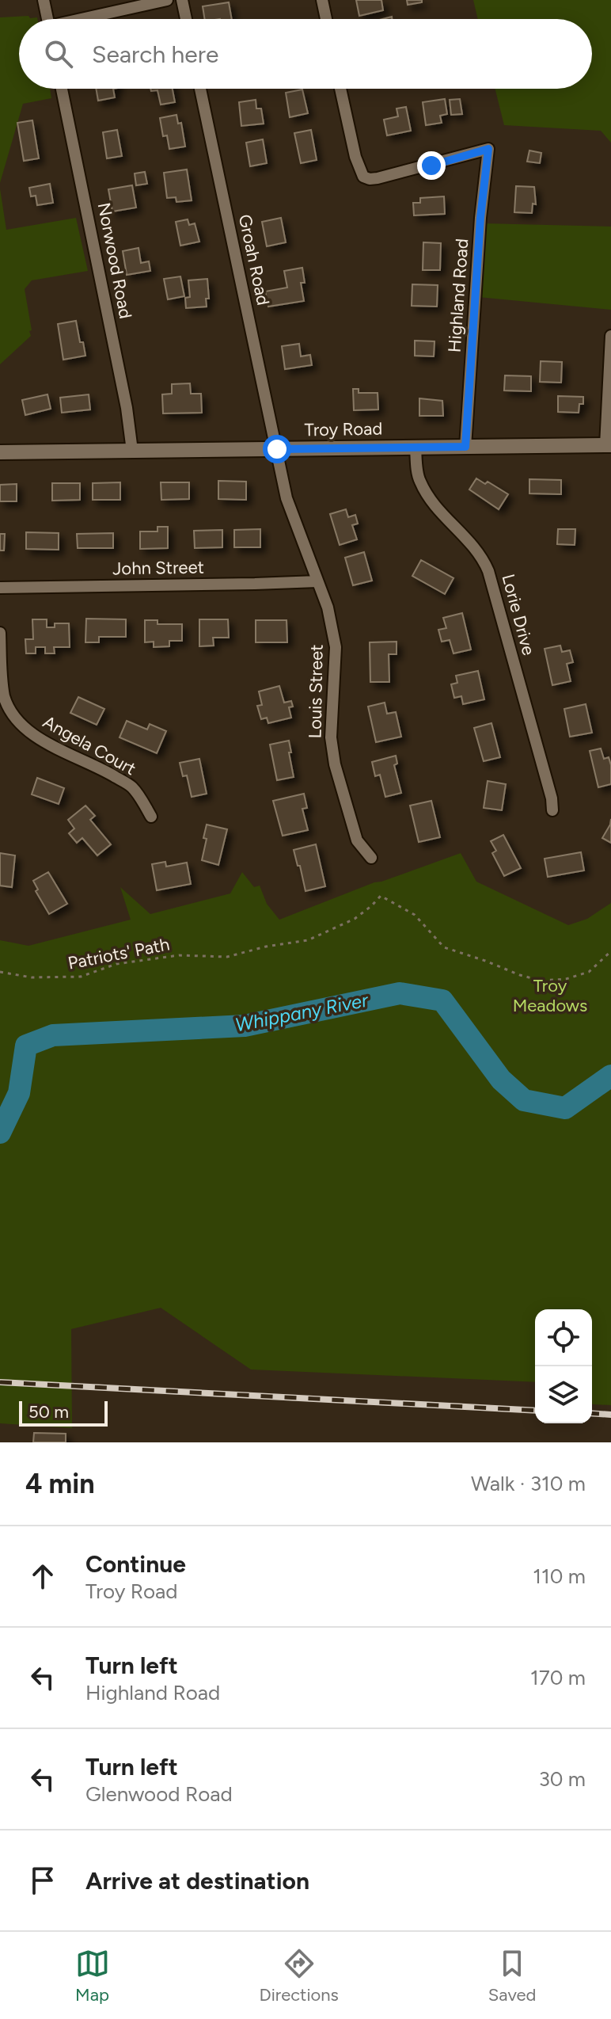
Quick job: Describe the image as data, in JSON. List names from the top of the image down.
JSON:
{
  "streets": {
    "street": [
      "Groah Road",
      "Norwood Road",
      "Highland Road",
      "Troy Road",
      "John Street",
      "Lorie Drive",
      "Louis Street",
      "Angela Court"
    ],
    "path": ["Patriots' Path"]
  },
  "crossings": [
    ["Groah Road", "Troy Road"],
    ["Groah Road", "Louis Street"],
    ["Norwood Road", "Troy Road"],
    ["Highland Road", "Troy Road"],
    ["Troy Road", "Lorie Drive"],
    ["Troy Road", "Louis Street"],
    ["John Street", "Louis Street"]
  ],
  "water": ["Whippany River"],
  "parks": ["Troy Meadows"],
  "scale_bar": "50 m",
  "page": {
    "search": "Search here",
    "scale": "50 m",
    "heading": ["4 min", "Walk · 310 m"],
    "list": [
      ["Continue", "Troy Road", "110 m"],
      ["Turn left", "Highland Road", "170 m"],
      ["Turn left", "Glenwood Road", "30 m"],
      "Arrive at destination"
    ],
    "nav": ["Map", "Directions", "Saved"]
  }
}
